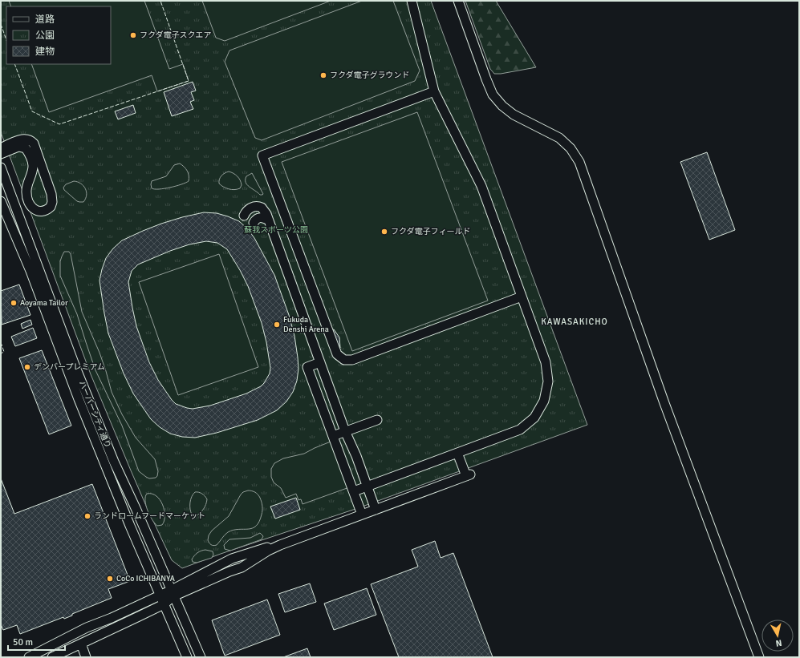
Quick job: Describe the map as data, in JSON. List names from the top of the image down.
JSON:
{
  "streets": {
    "street": ["ハーバーシティ通り"]
  },
  "districts": ["KAWASAKICHO"],
  "parks": ["蘇我スポーツ公園"],
  "places": [
    "フクダ電子スクエア",
    "フクダ電子グラウンド",
    "フクダ電子フィールド",
    "Aoyama Tailor",
    "Fukuda Denshi Arena",
    "デンバープレミアム",
    "ランドロームフードマーケット",
    "CoCo ICHIBANYA"
  ],
  "legend": ["道路", "公園", "建物"],
  "scale_bar": "50 m",
  "north": "bottom"
}
